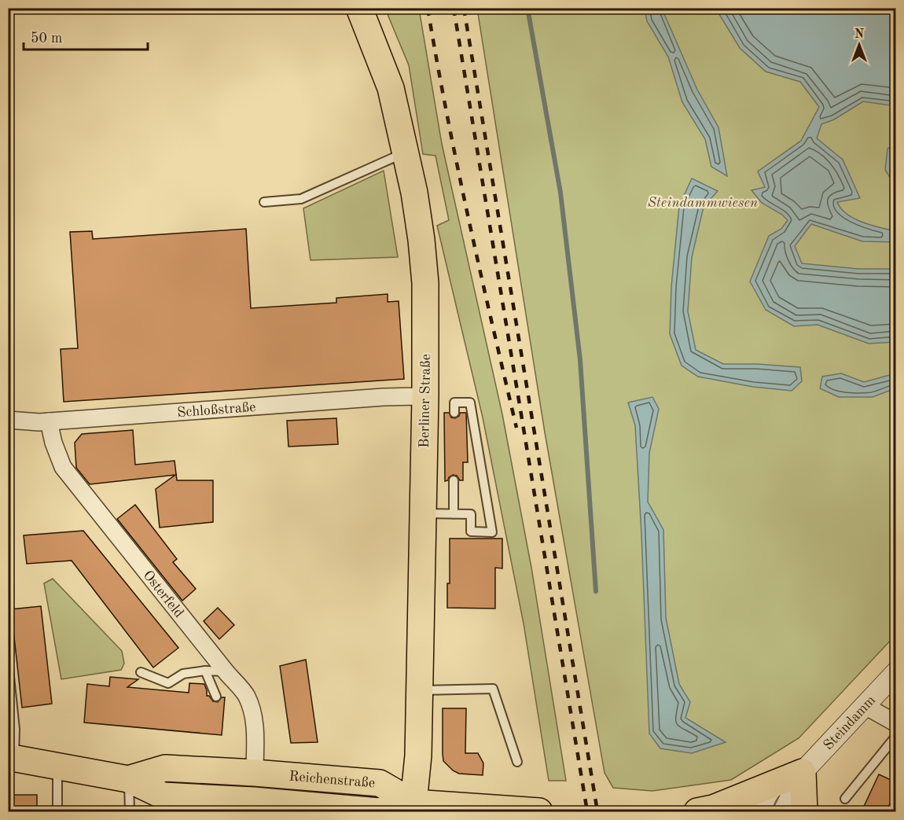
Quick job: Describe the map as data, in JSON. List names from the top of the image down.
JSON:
{
  "streets": {
    "main road": ["Berliner Straße", "Reichenstraße"],
    "street": ["Schloßstraße", "Osterfeld", "Steindamm"]
  },
  "crossings": [
    ["Berliner Straße", "Schloßstraße"],
    ["Berliner Straße", "Reichenstraße"],
    ["Schloßstraße", "Osterfeld"],
    ["Osterfeld", "Reichenstraße"]
  ],
  "parks": ["Steindammwiesen"],
  "scale_bar": "50 m",
  "north": "top"
}
